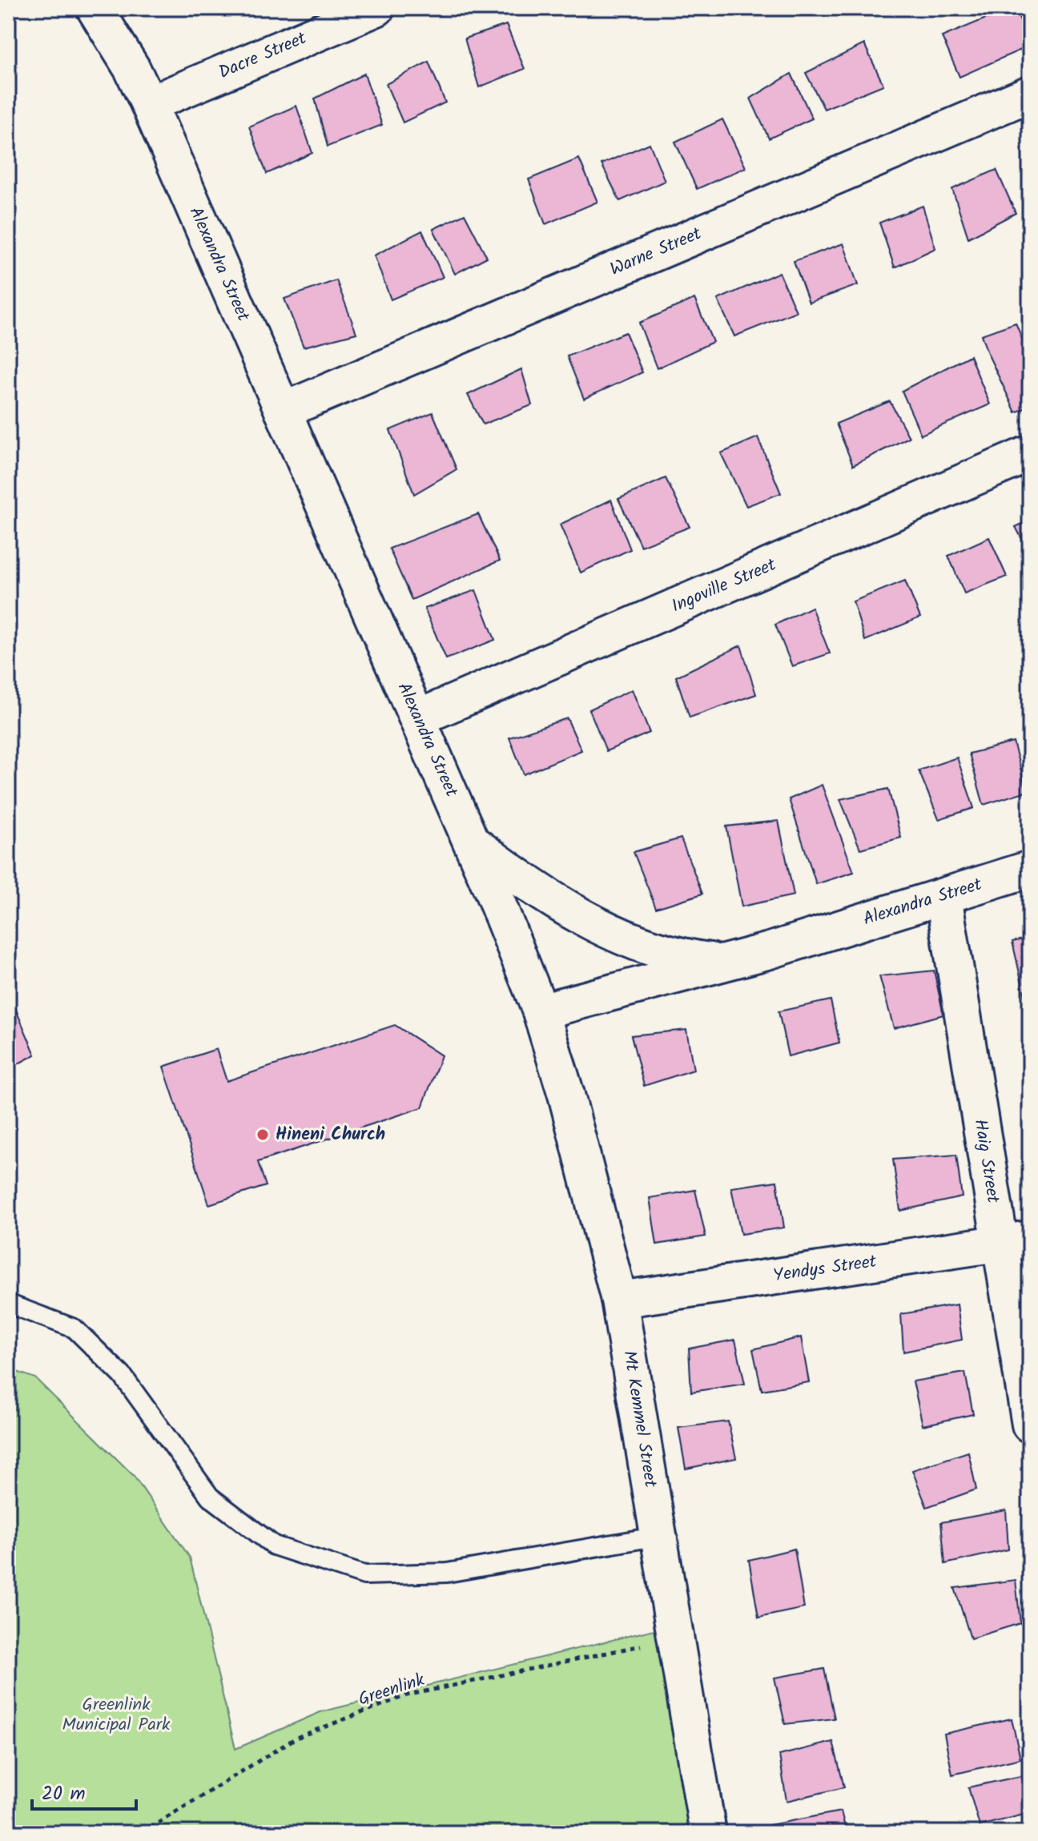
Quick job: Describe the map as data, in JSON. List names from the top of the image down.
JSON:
{
  "streets": {
    "street": [
      "Dacre Street",
      "Warne Street",
      "Alexandra Street",
      "Ingoville Street",
      "Haig Street",
      "Yendys Street",
      "Mt Kemmel Street"
    ],
    "path": ["Greenlink"]
  },
  "crossings": [
    ["Dacre Street", "Alexandra Street"],
    ["Warne Street", "Alexandra Street"],
    ["Alexandra Street", "Ingoville Street"],
    ["Alexandra Street", "Haig Street"],
    ["Alexandra Street", "Mt Kemmel Street"],
    ["Haig Street", "Yendys Street"],
    ["Yendys Street", "Mt Kemmel Street"],
    ["Mt Kemmel Street", "Greenlink"]
  ],
  "parks": ["Greenlink Municipal Park"],
  "places": ["Hineni Church"],
  "scale_bar": "20 m"
}
